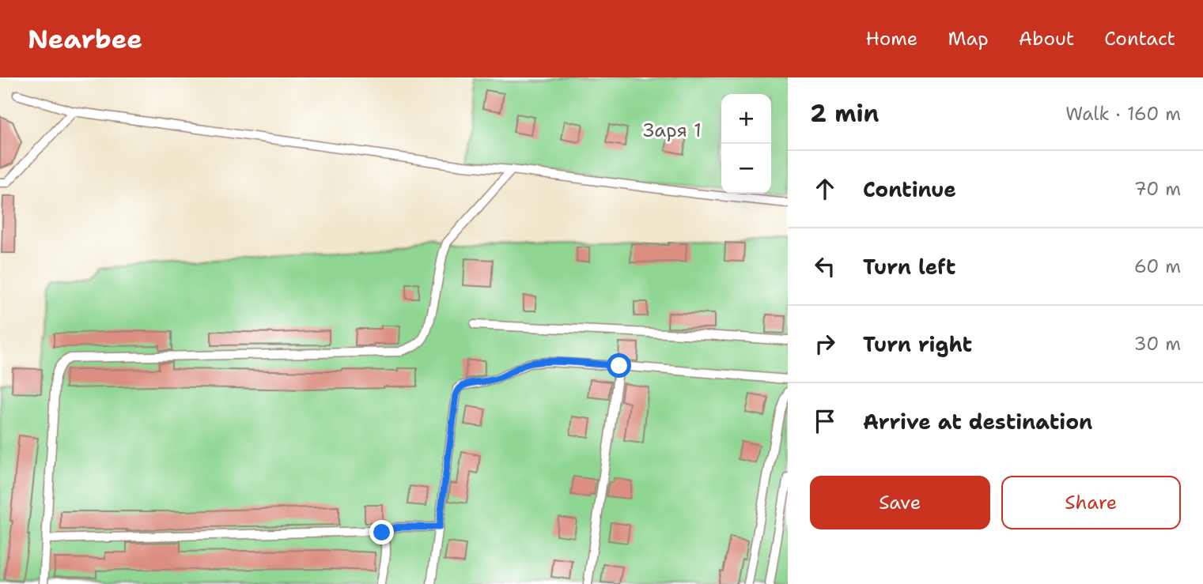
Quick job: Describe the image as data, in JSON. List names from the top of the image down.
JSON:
{
  "parks": ["Заря 1"],
  "page": {
    "header": "Nearbee",
    "nav": [
      "Home",
      "Map",
      "About",
      "Contact"
    ],
    "heading": ["2 min", "Walk · 160 m"],
    "map_buttons": ["+", "−"],
    "list": [
      ["Continue", "70 m"],
      ["Turn left", "60 m"],
      ["Turn right", "30 m"],
      "Arrive at destination"
    ],
    "buttons": ["Save", "Share"]
  }
}
